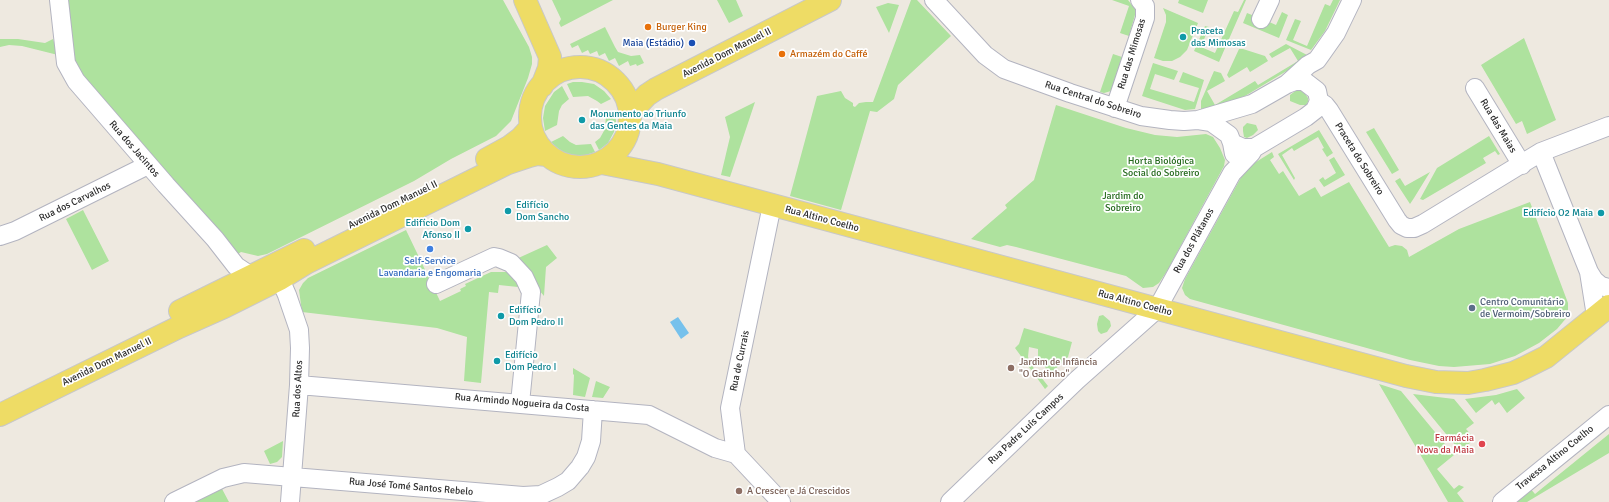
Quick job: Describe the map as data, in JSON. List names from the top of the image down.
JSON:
{
  "streets": {
    "main road": ["Avenida Dom Manuel II", "Rua Altino Coelho"],
    "street": [
      "Rua das Mimosas",
      "Rua Central do Sobreiro",
      "Rua das Maias",
      "Rua dos Jacintos",
      "Praceta do Sobreiro",
      "Rua dos Carvalhos",
      "Rua dos Plátanos",
      "Rua de Currais",
      "Rua dos Altos",
      "Rua Armindo Nogueira da Costa",
      "Rua Padre Luís Campos",
      "Travessa Altino Coelho",
      "Rua José Tomé Santos Rebelo"
    ]
  },
  "crossings": [
    ["Avenida Dom Manuel II", "Rua dos Jacintos"],
    ["Avenida Dom Manuel II", "Rua Altino Coelho"],
    ["Avenida Dom Manuel II", "Rua dos Altos"],
    ["Rua das Mimosas", "Rua Central do Sobreiro"],
    ["Rua Central do Sobreiro", "Praceta do Sobreiro"],
    ["Rua Central do Sobreiro", "Rua dos Plátanos"],
    ["Rua das Maias", "Praceta do Sobreiro"],
    ["Rua dos Jacintos", "Rua dos Carvalhos"],
    ["Rua Altino Coelho", "Rua dos Plátanos"],
    ["Rua Altino Coelho", "Rua de Currais"],
    ["Rua Altino Coelho", "Rua Padre Luís Campos"],
    ["Rua dos Plátanos", "Rua Padre Luís Campos"],
    ["Rua de Currais", "Rua Armindo Nogueira da Costa"],
    ["Rua dos Altos", "Rua Armindo Nogueira da Costa"],
    ["Rua dos Altos", "Rua José Tomé Santos Rebelo"],
    ["Rua Armindo Nogueira da Costa", "Rua José Tomé Santos Rebelo"]
  ],
  "parks": ["Horta Biológica Social do Sobreiro", "Jardim do Sobreiro"],
  "places": [
    "Burger King",
    "Praceta das Mimosas",
    "Maia (Estádio)",
    "Armazém do Caffé",
    "Monumento ao Triunfo das Gentes da Maia",
    "Edifício Dom Sancho",
    "Edifício O2 Maia",
    "Edifício Dom Afonso II",
    "Self-Service Lavandaria e Engomaria",
    "Centro Comunitário de Vermoim/Sobreiro",
    "Edifício Dom Pedro II",
    "Edifício Dom Pedro I",
    "Jardim de Infância \"O Gatinho\"",
    "Farmácia Nova da Maia",
    "A Crescer e Já Crescidos"
  ]
}
